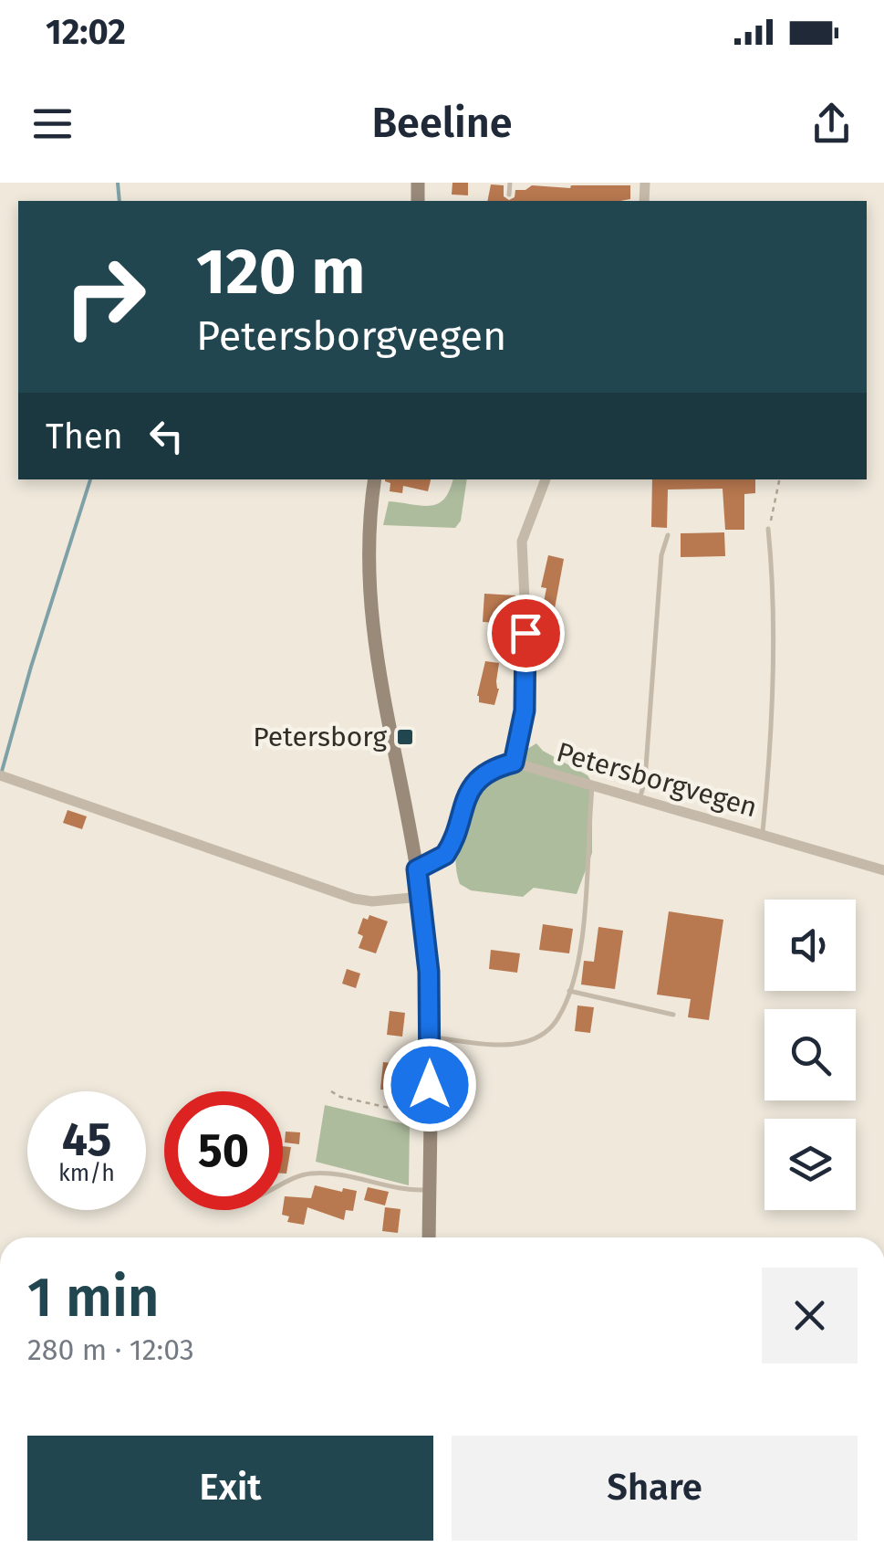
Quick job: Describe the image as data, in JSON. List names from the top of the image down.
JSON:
{
  "streets": {
    "street": ["Petersborgvegen"]
  },
  "places": {
    "transit": ["Petersborg"]
  },
  "page": {
    "status": "12:02",
    "header": "Beeline",
    "turn": ["120 m", "Petersborgvegen"],
    "then": "Then",
    "speed": "45 km/h",
    "limit": "50",
    "heading": ["1 min", "280 m · 12:03"],
    "buttons": ["Exit", "Share"]
  }
}
